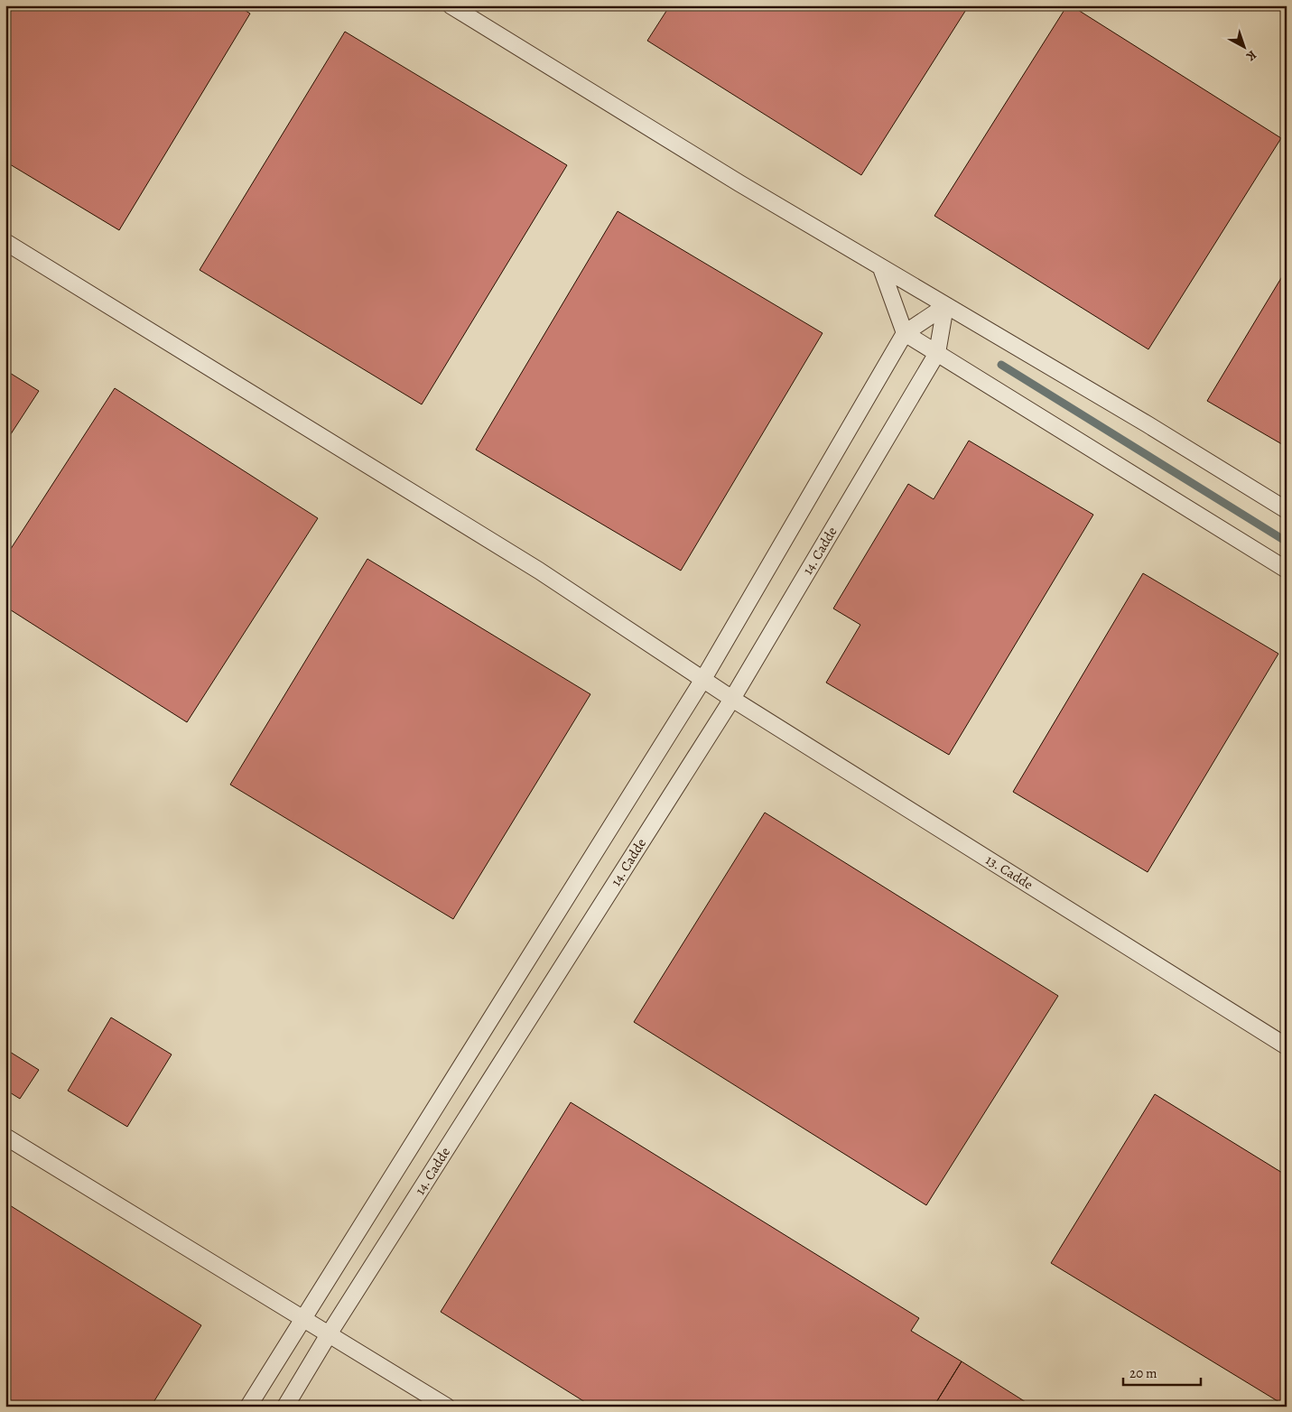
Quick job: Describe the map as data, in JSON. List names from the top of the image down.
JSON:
{
  "streets": {
    "lane": ["14. Cadde", "13. Cadde"]
  },
  "crossings": [
    ["14. Cadde", "13. Cadde"]
  ],
  "scale_bar": "20 m",
  "north": "bottom right"
}
